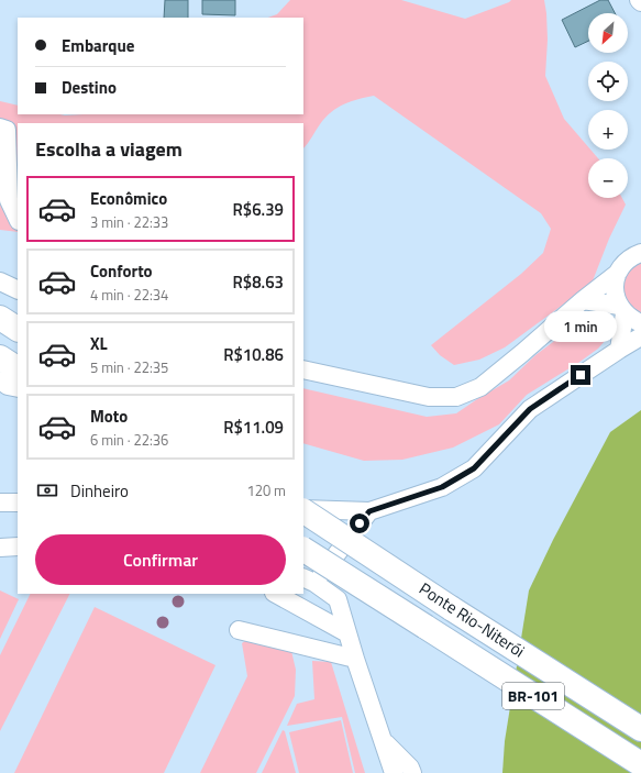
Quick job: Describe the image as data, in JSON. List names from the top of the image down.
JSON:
{
  "streets": {
    "highway": ["Ponte Rio-Niterói", "BR-101"]
  },
  "north": "bottom left",
  "page": {
    "map_buttons": ["+", "−"],
    "banner": ["Embarque", "Destino"],
    "heading": "Escolha a viagem",
    "list": [
      {
        "name": "Econômico",
        "note": "3 min · 22:33",
        "value": "R$6.39"
      },
      {
        "name": "Conforto",
        "note": "4 min · 22:34",
        "value": "R$8.63"
      },
      {
        "name": "XL",
        "note": "5 min · 22:35",
        "value": "R$10.86"
      },
      {
        "name": "Moto",
        "note": "6 min · 22:36",
        "value": "R$11.09"
      }
    ],
    "bubble": "1 min",
    "pay": ["Dinheiro", "120 m"],
    "buttons": "Confirmar"
  }
}
